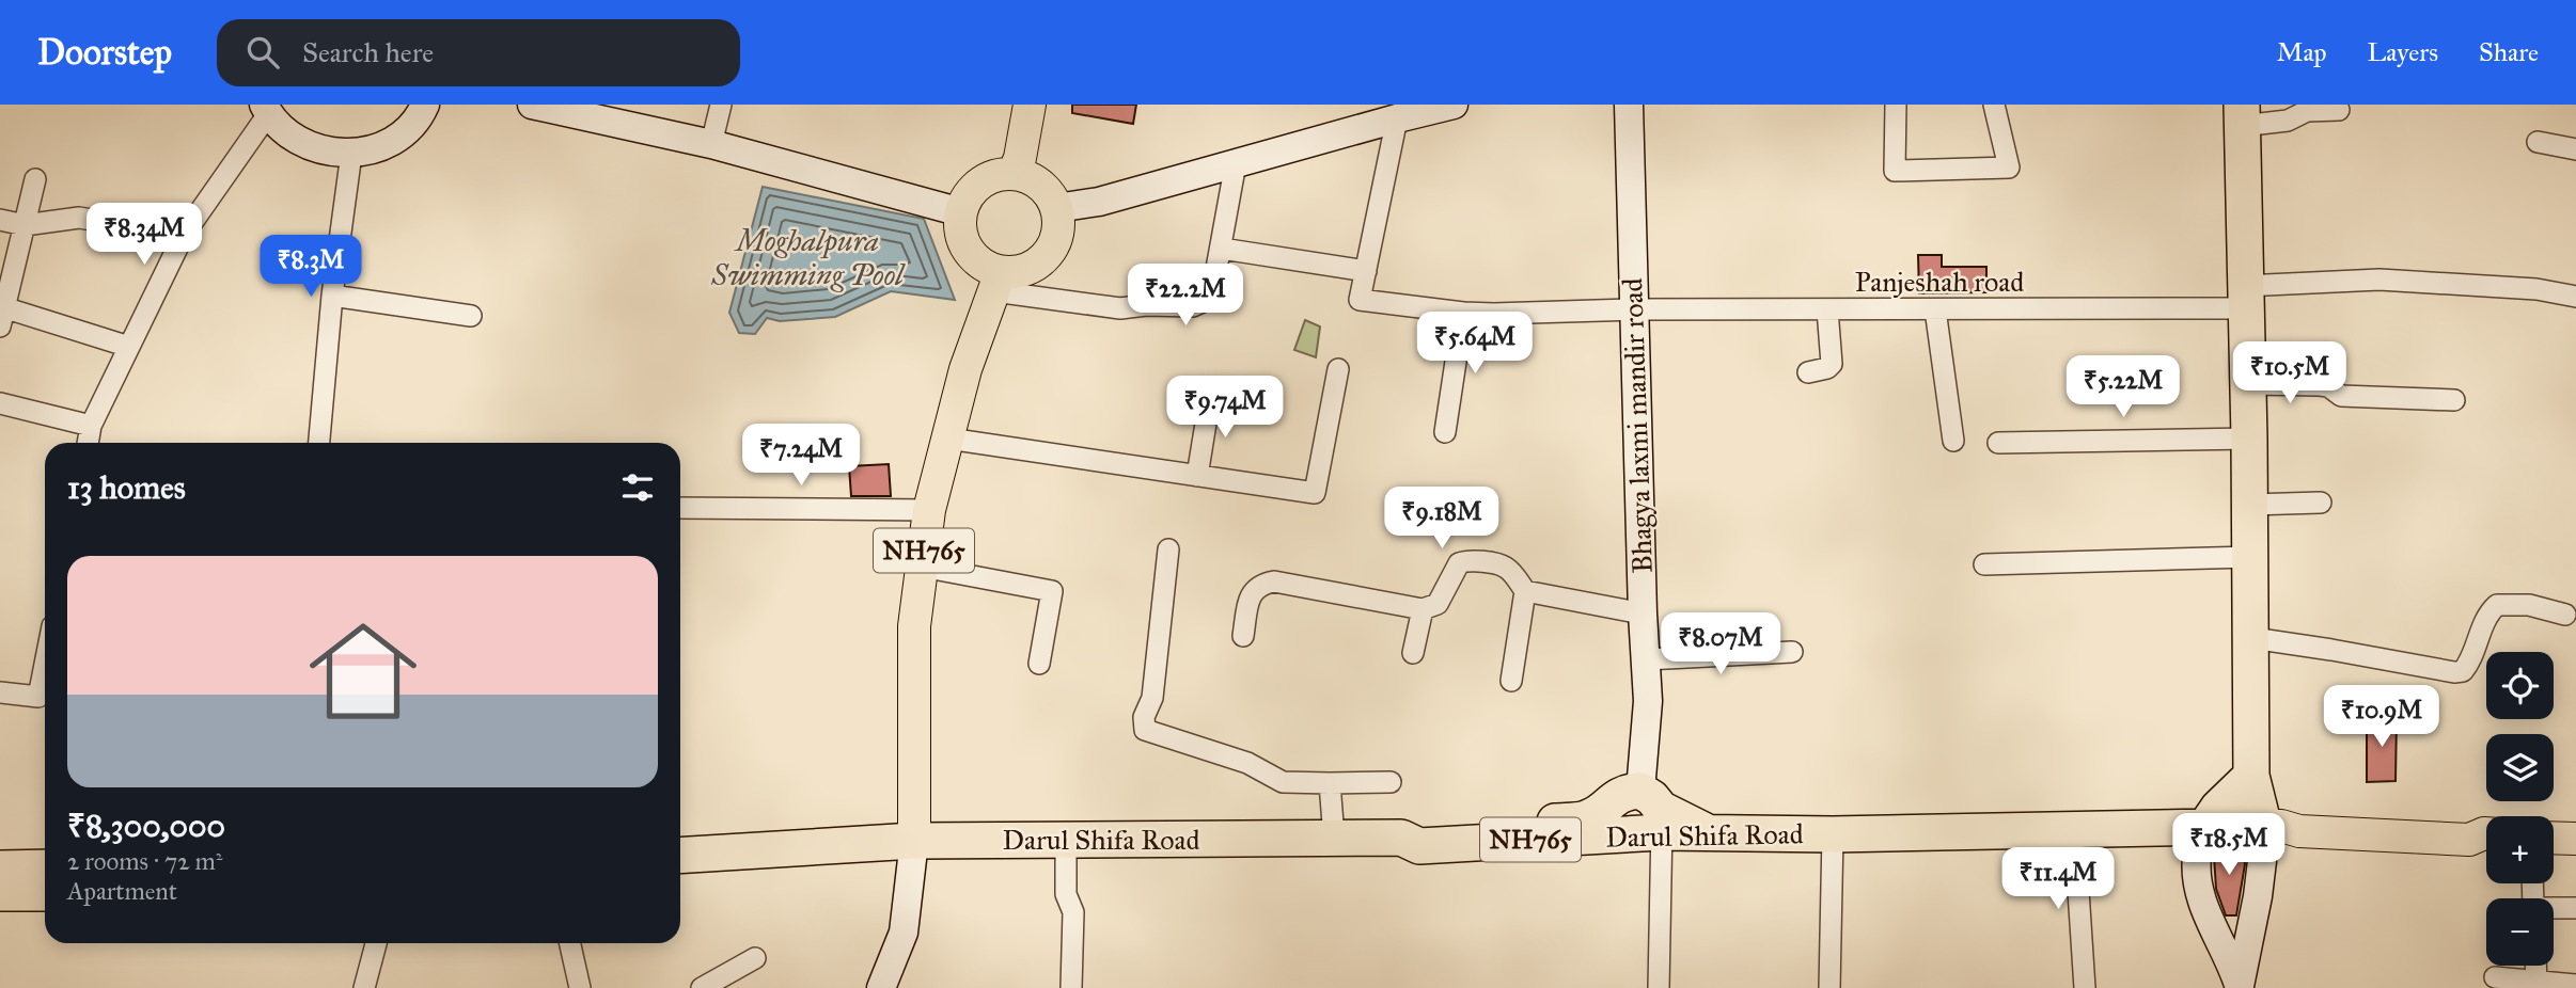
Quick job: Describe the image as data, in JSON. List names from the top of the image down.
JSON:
{
  "streets": {
    "highway": ["NH765", "Darul Shifa Road"],
    "street": ["Panjeshah road", "Bhagya laxmi mandir road"]
  },
  "crossings": [
    ["Panjeshah road", "Bhagya laxmi mandir road"],
    ["Bhagya laxmi mandir road", "NH765"],
    ["Bhagya laxmi mandir road", "Darul Shifa Road"],
    ["NH765", "Darul Shifa Road"]
  ],
  "water": ["Moghalpura Swimming Pool"],
  "page": {
    "header": "Doorstep",
    "search": "Search here",
    "nav": ["Map", "Layers", "Share"],
    "price": [
      "₹8.34M",
      "₹8.3M",
      "₹22.2M",
      "₹5.64M",
      "₹10.5M",
      "₹5.22M",
      "₹9.74M",
      "₹7.24M",
      "₹9.18M",
      "₹8.07M",
      "₹10.9M",
      "₹18.5M",
      "₹11.4M"
    ],
    "heading": "13 homes",
    "list": [
      {
        "name": "₹8,300,000",
        "note": "2 rooms · 72 m² · Apartment"
      }
    ],
    "map_buttons": ["+", "−"]
  }
}
